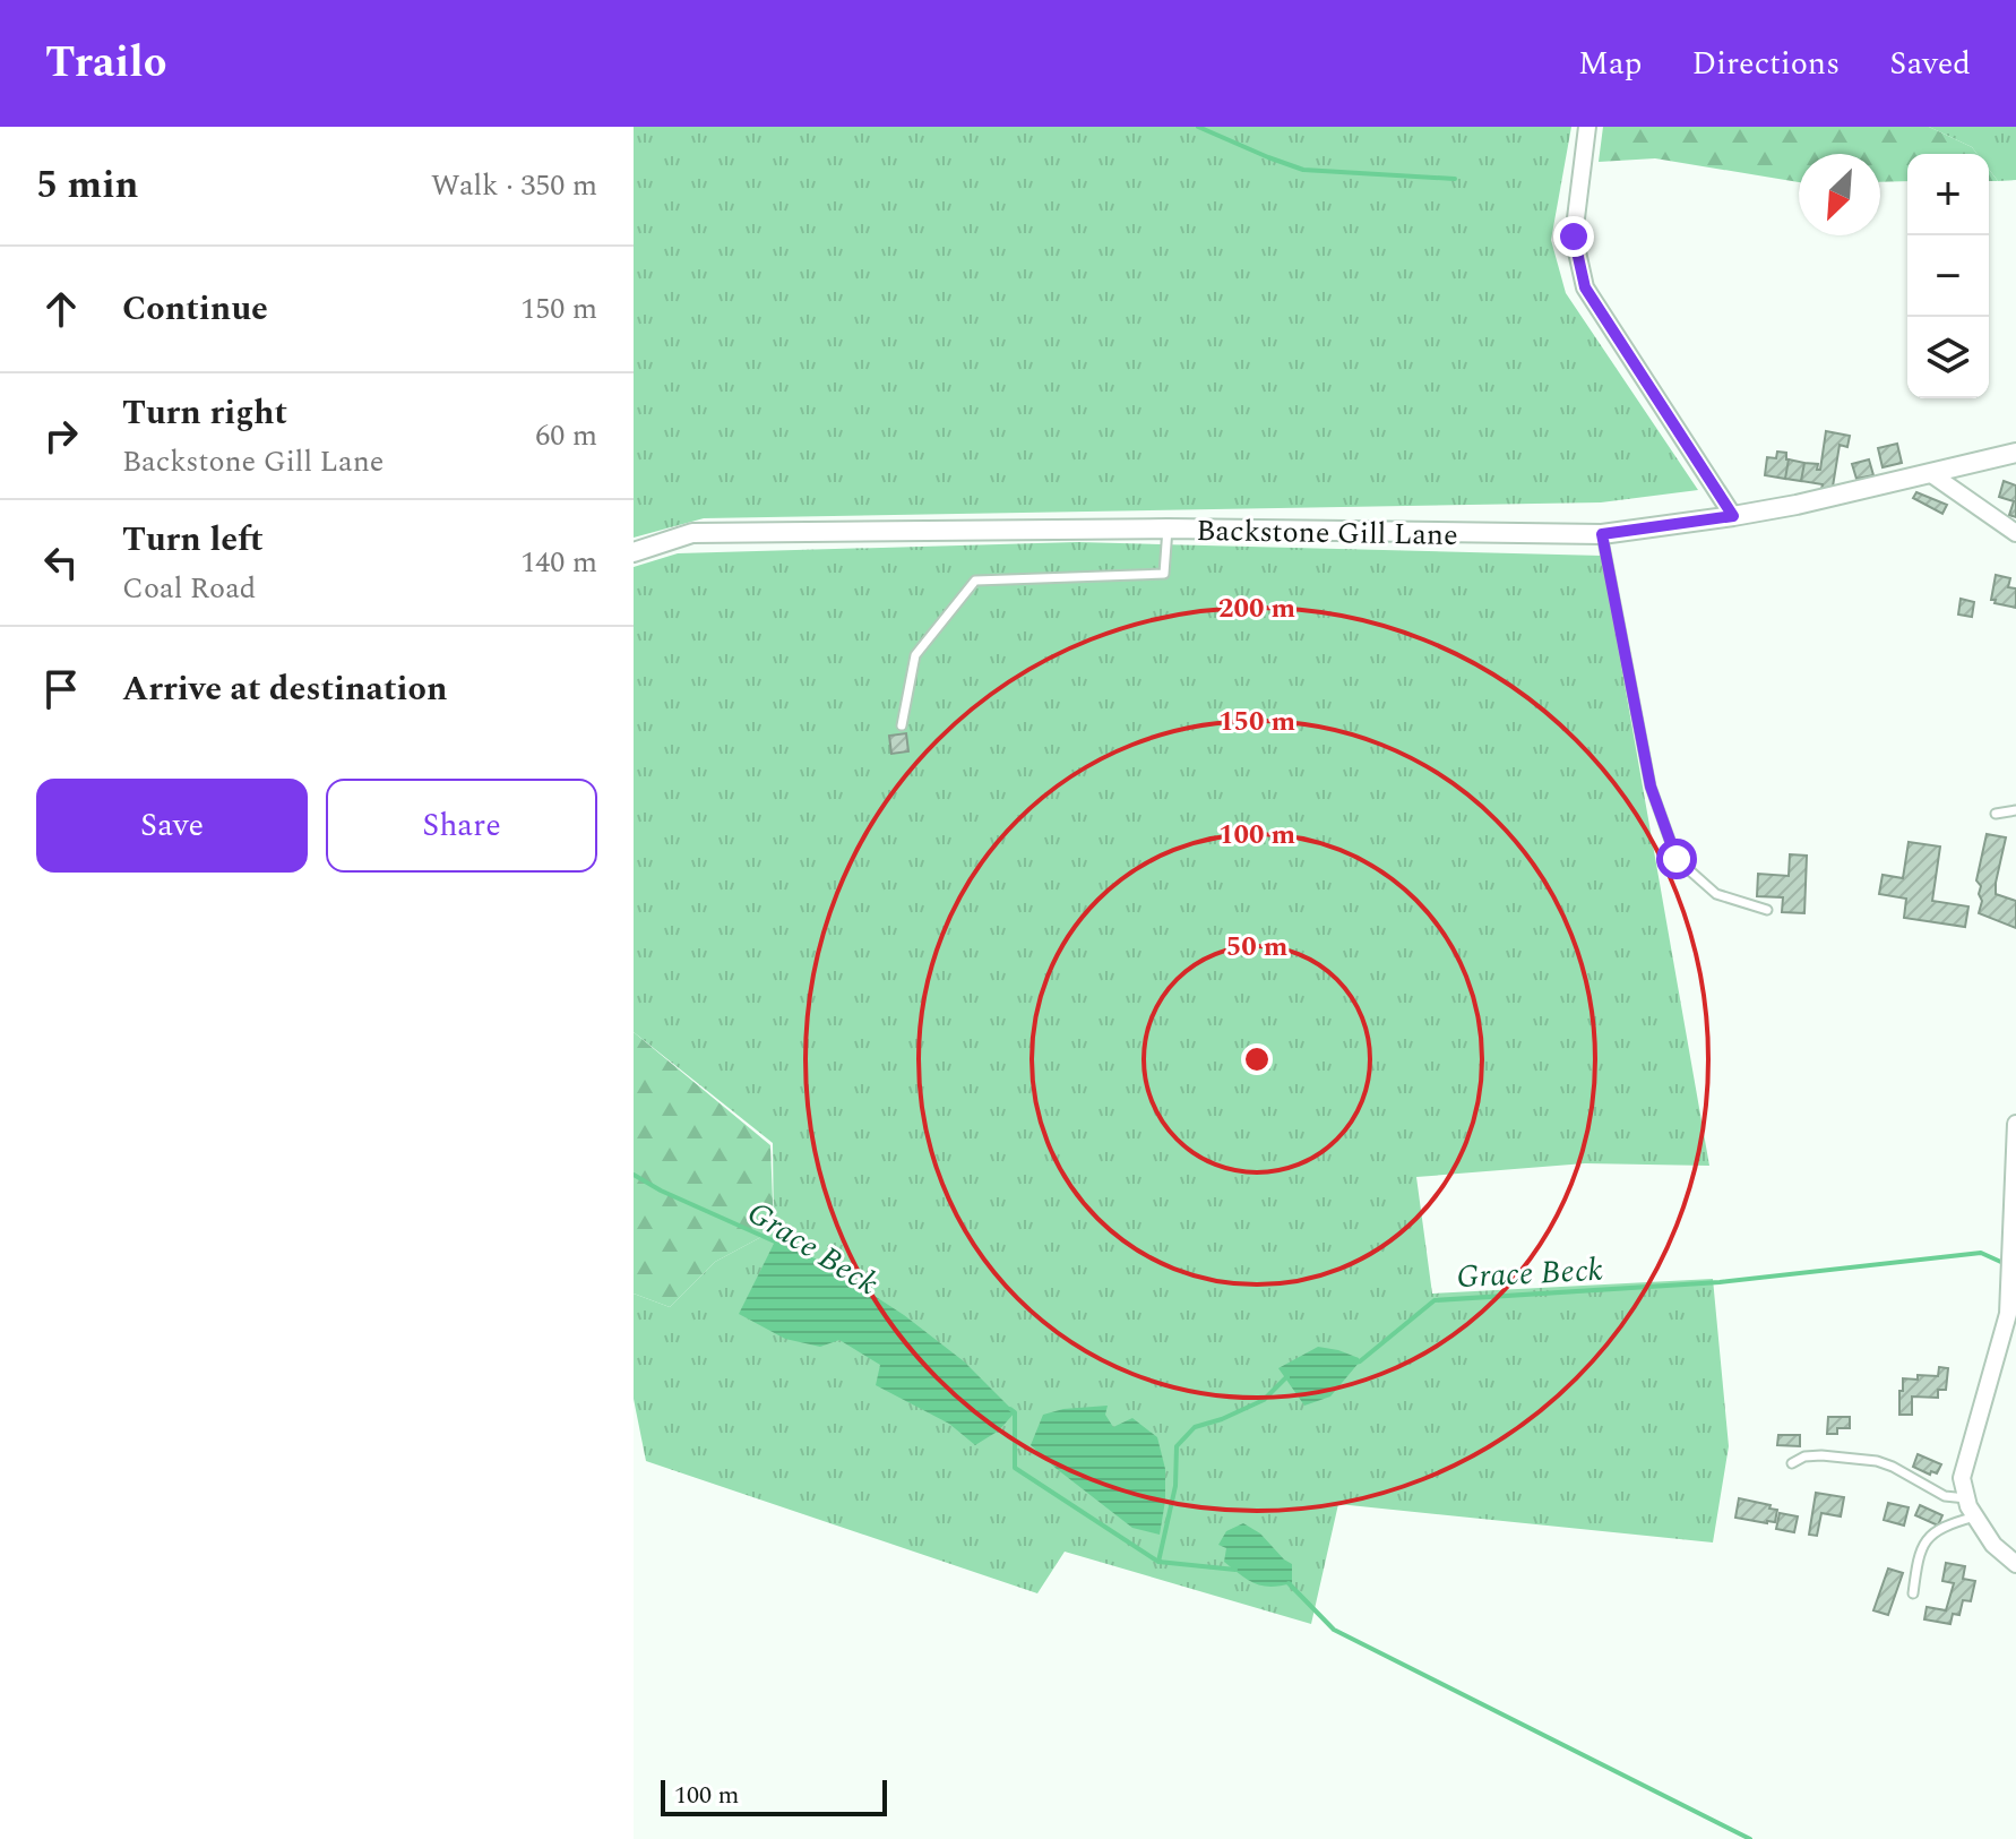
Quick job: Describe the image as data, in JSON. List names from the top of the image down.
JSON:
{
  "streets": {
    "street": ["Backstone Gill Lane"]
  },
  "water": ["Grace Beck"],
  "scale_bar": "100 m",
  "north": "bottom left",
  "page": {
    "header": "Trailo",
    "nav": ["Map", "Directions", "Saved"],
    "heading": ["5 min", "Walk · 350 m"],
    "map_buttons": ["+", "−"],
    "list": [
      ["Continue", "150 m"],
      ["Turn right", "Backstone Gill Lane", "60 m"],
      ["Turn left", "Coal Road", "140 m"],
      "Arrive at destination"
    ],
    "buttons": ["Save", "Share"],
    "scale": "100 m"
  },
  "rings": [
    "200 m",
    "150 m",
    "100 m",
    "50 m"
  ]
}
